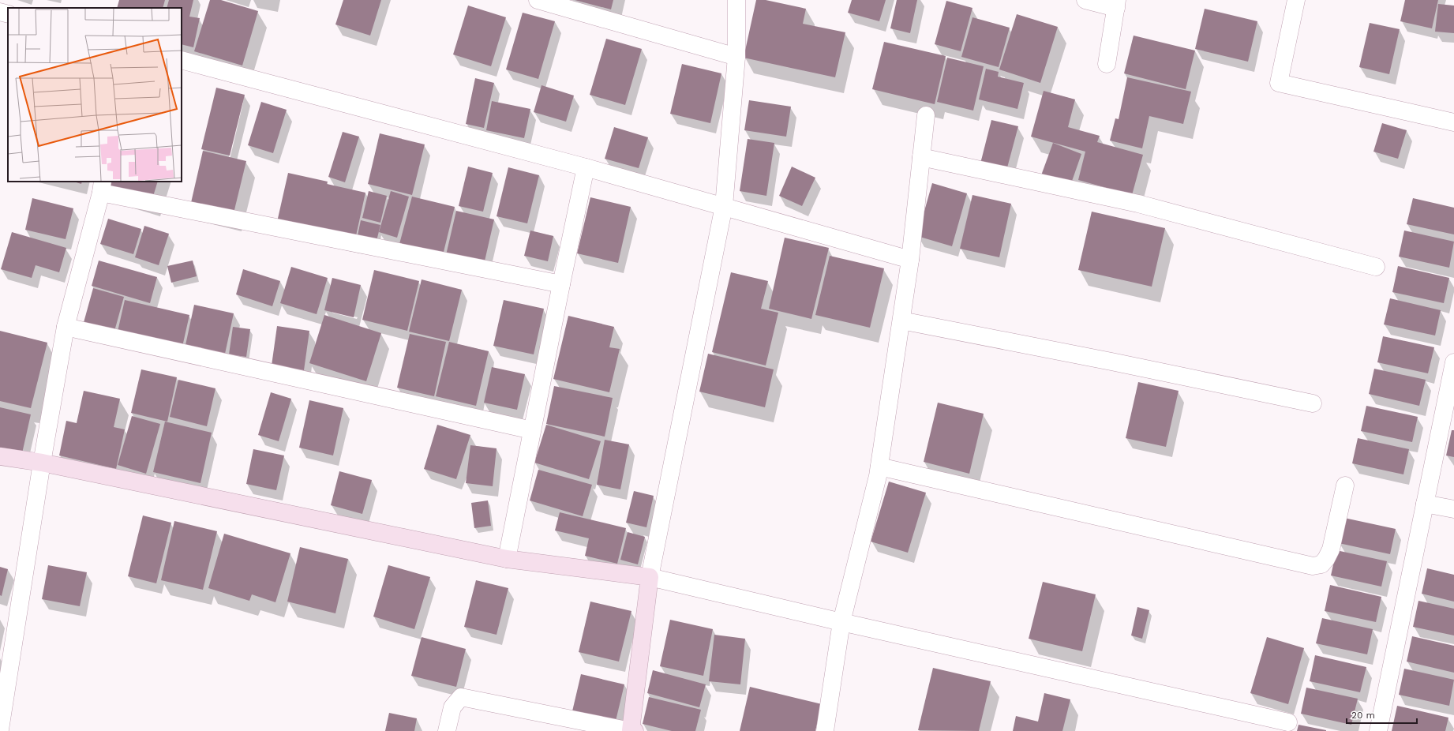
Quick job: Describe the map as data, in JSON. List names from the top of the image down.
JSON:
{
  "scale_bar": "20 m"
}
